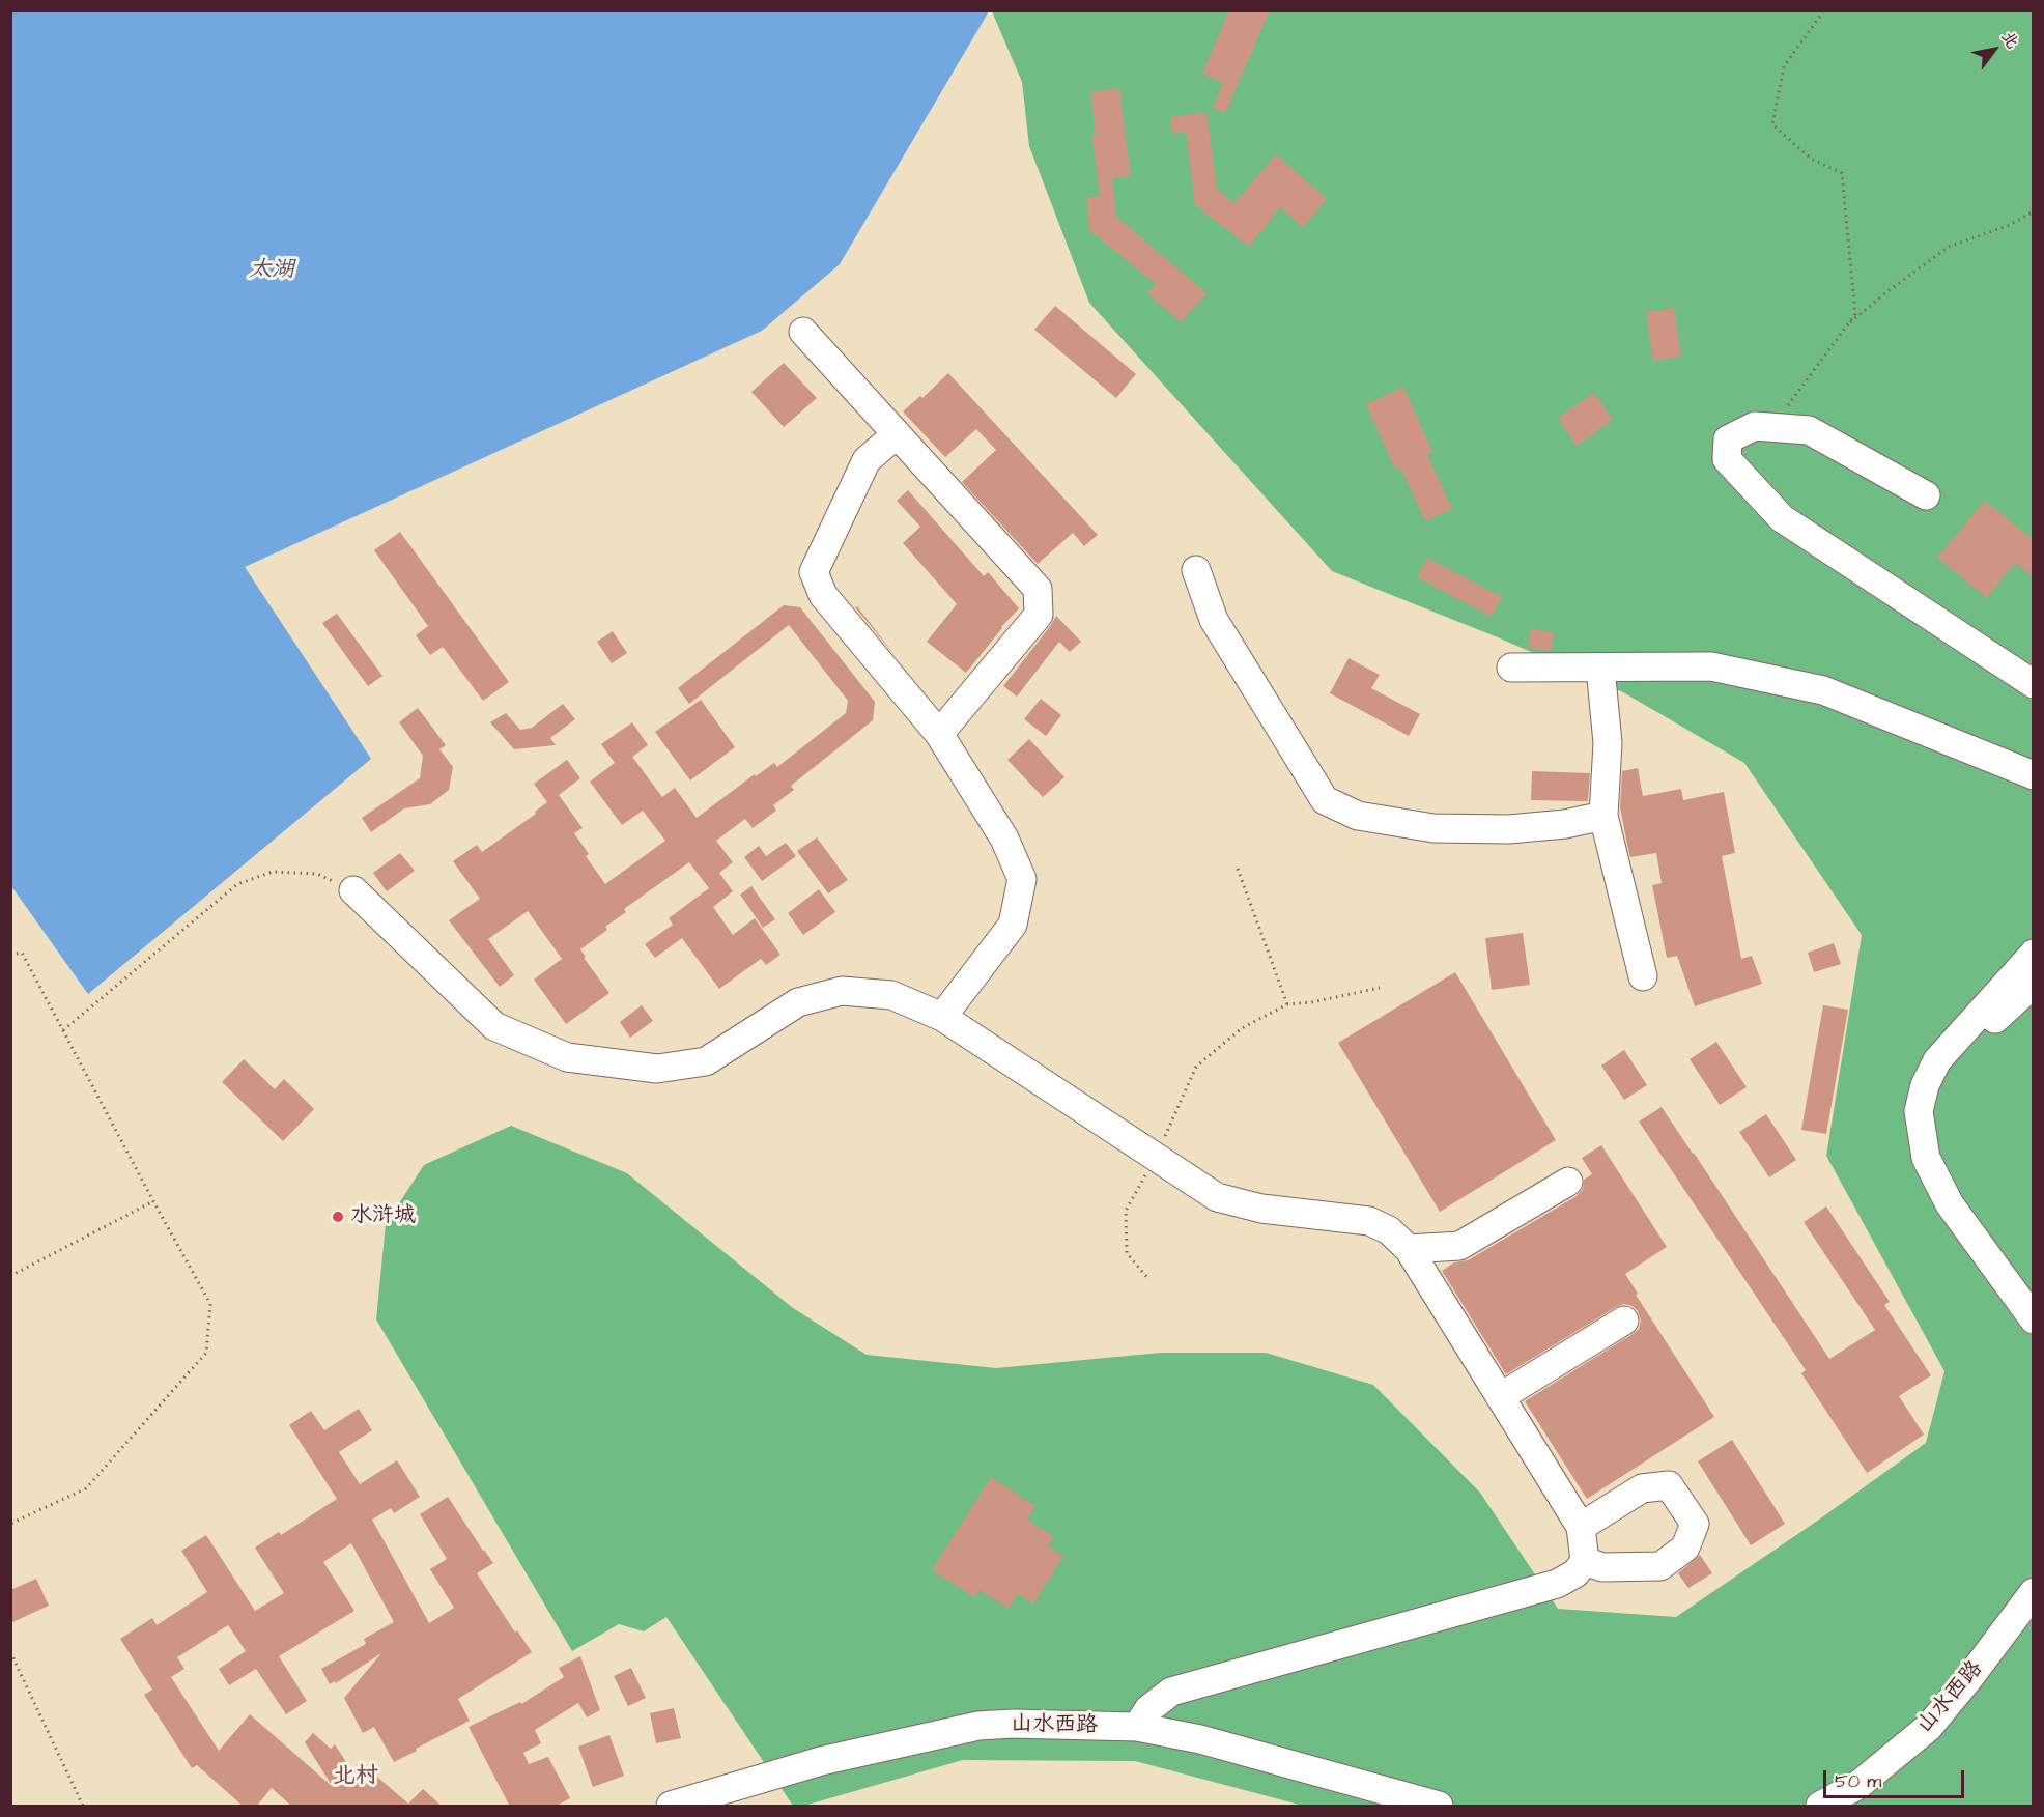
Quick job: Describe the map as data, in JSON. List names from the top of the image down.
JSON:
{
  "streets": {
    "street": ["山水西路"]
  },
  "districts": ["北村"],
  "water": ["太湖"],
  "places": ["水浒城"],
  "scale_bar": "50 m",
  "north": "top right"
}
